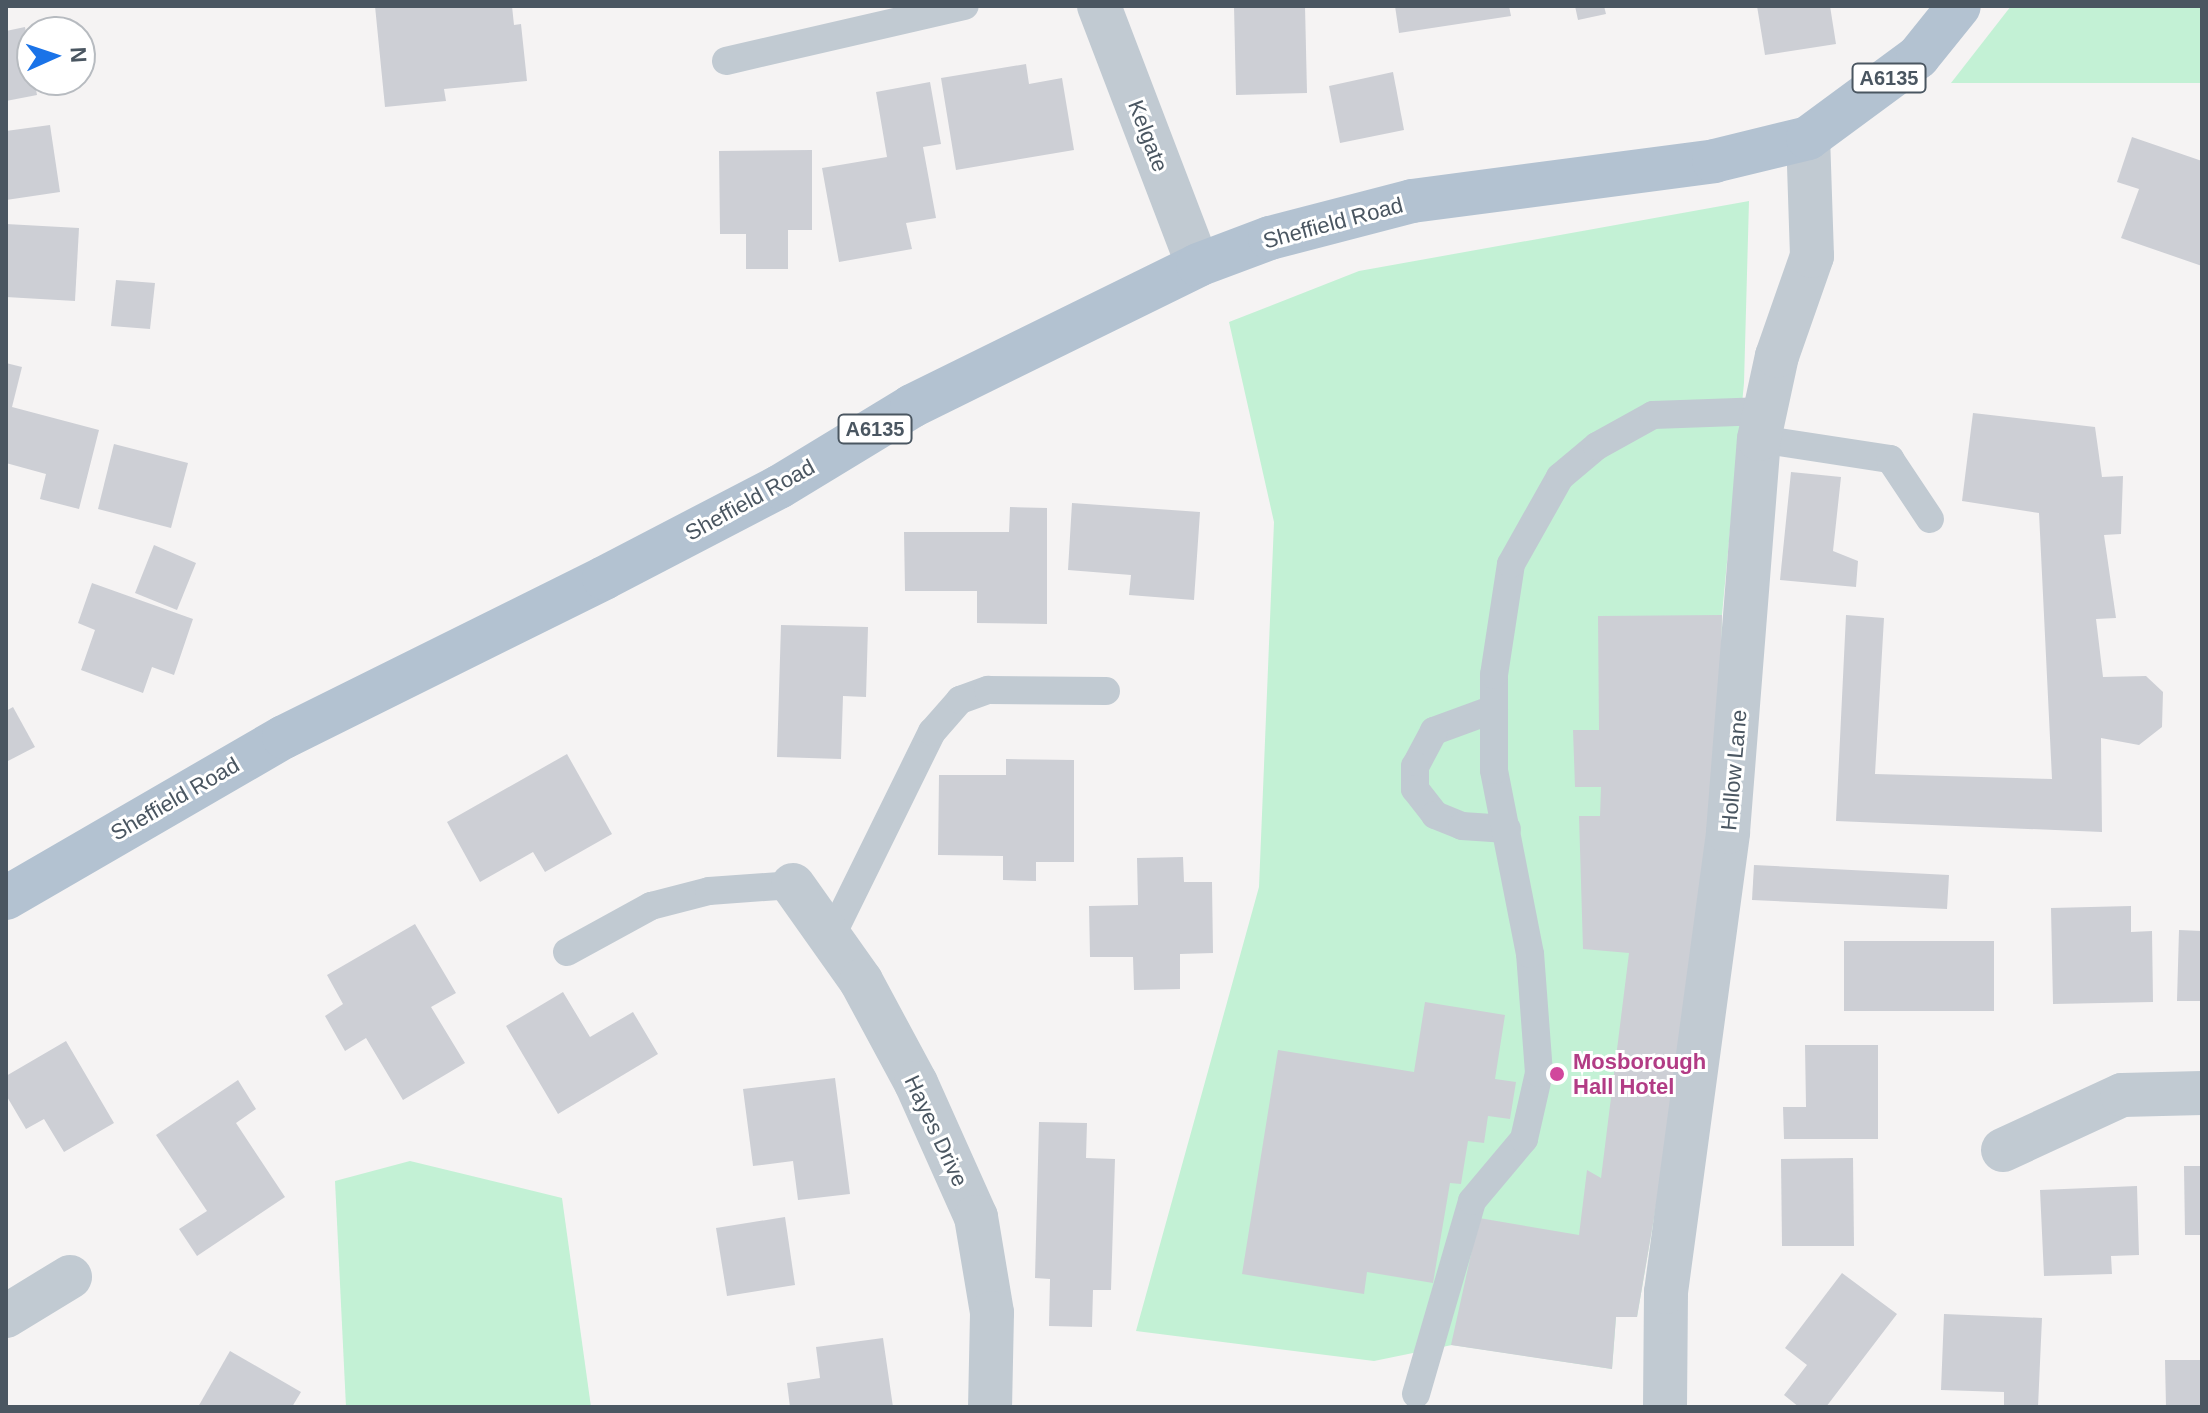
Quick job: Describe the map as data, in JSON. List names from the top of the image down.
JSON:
{
  "streets": {
    "main road": ["A6135", "Sheffield Road"],
    "street": ["Kelgate", "Hollow Lane", "Hayes Drive"]
  },
  "crossings": [
    ["A6135", "Sheffield Road"],
    ["A6135", "Hollow Lane"],
    ["Kelgate", "Sheffield Road"],
    ["Sheffield Road", "Hollow Lane"]
  ],
  "places": ["Mosborough Hall Hotel"],
  "north": "right"
}
